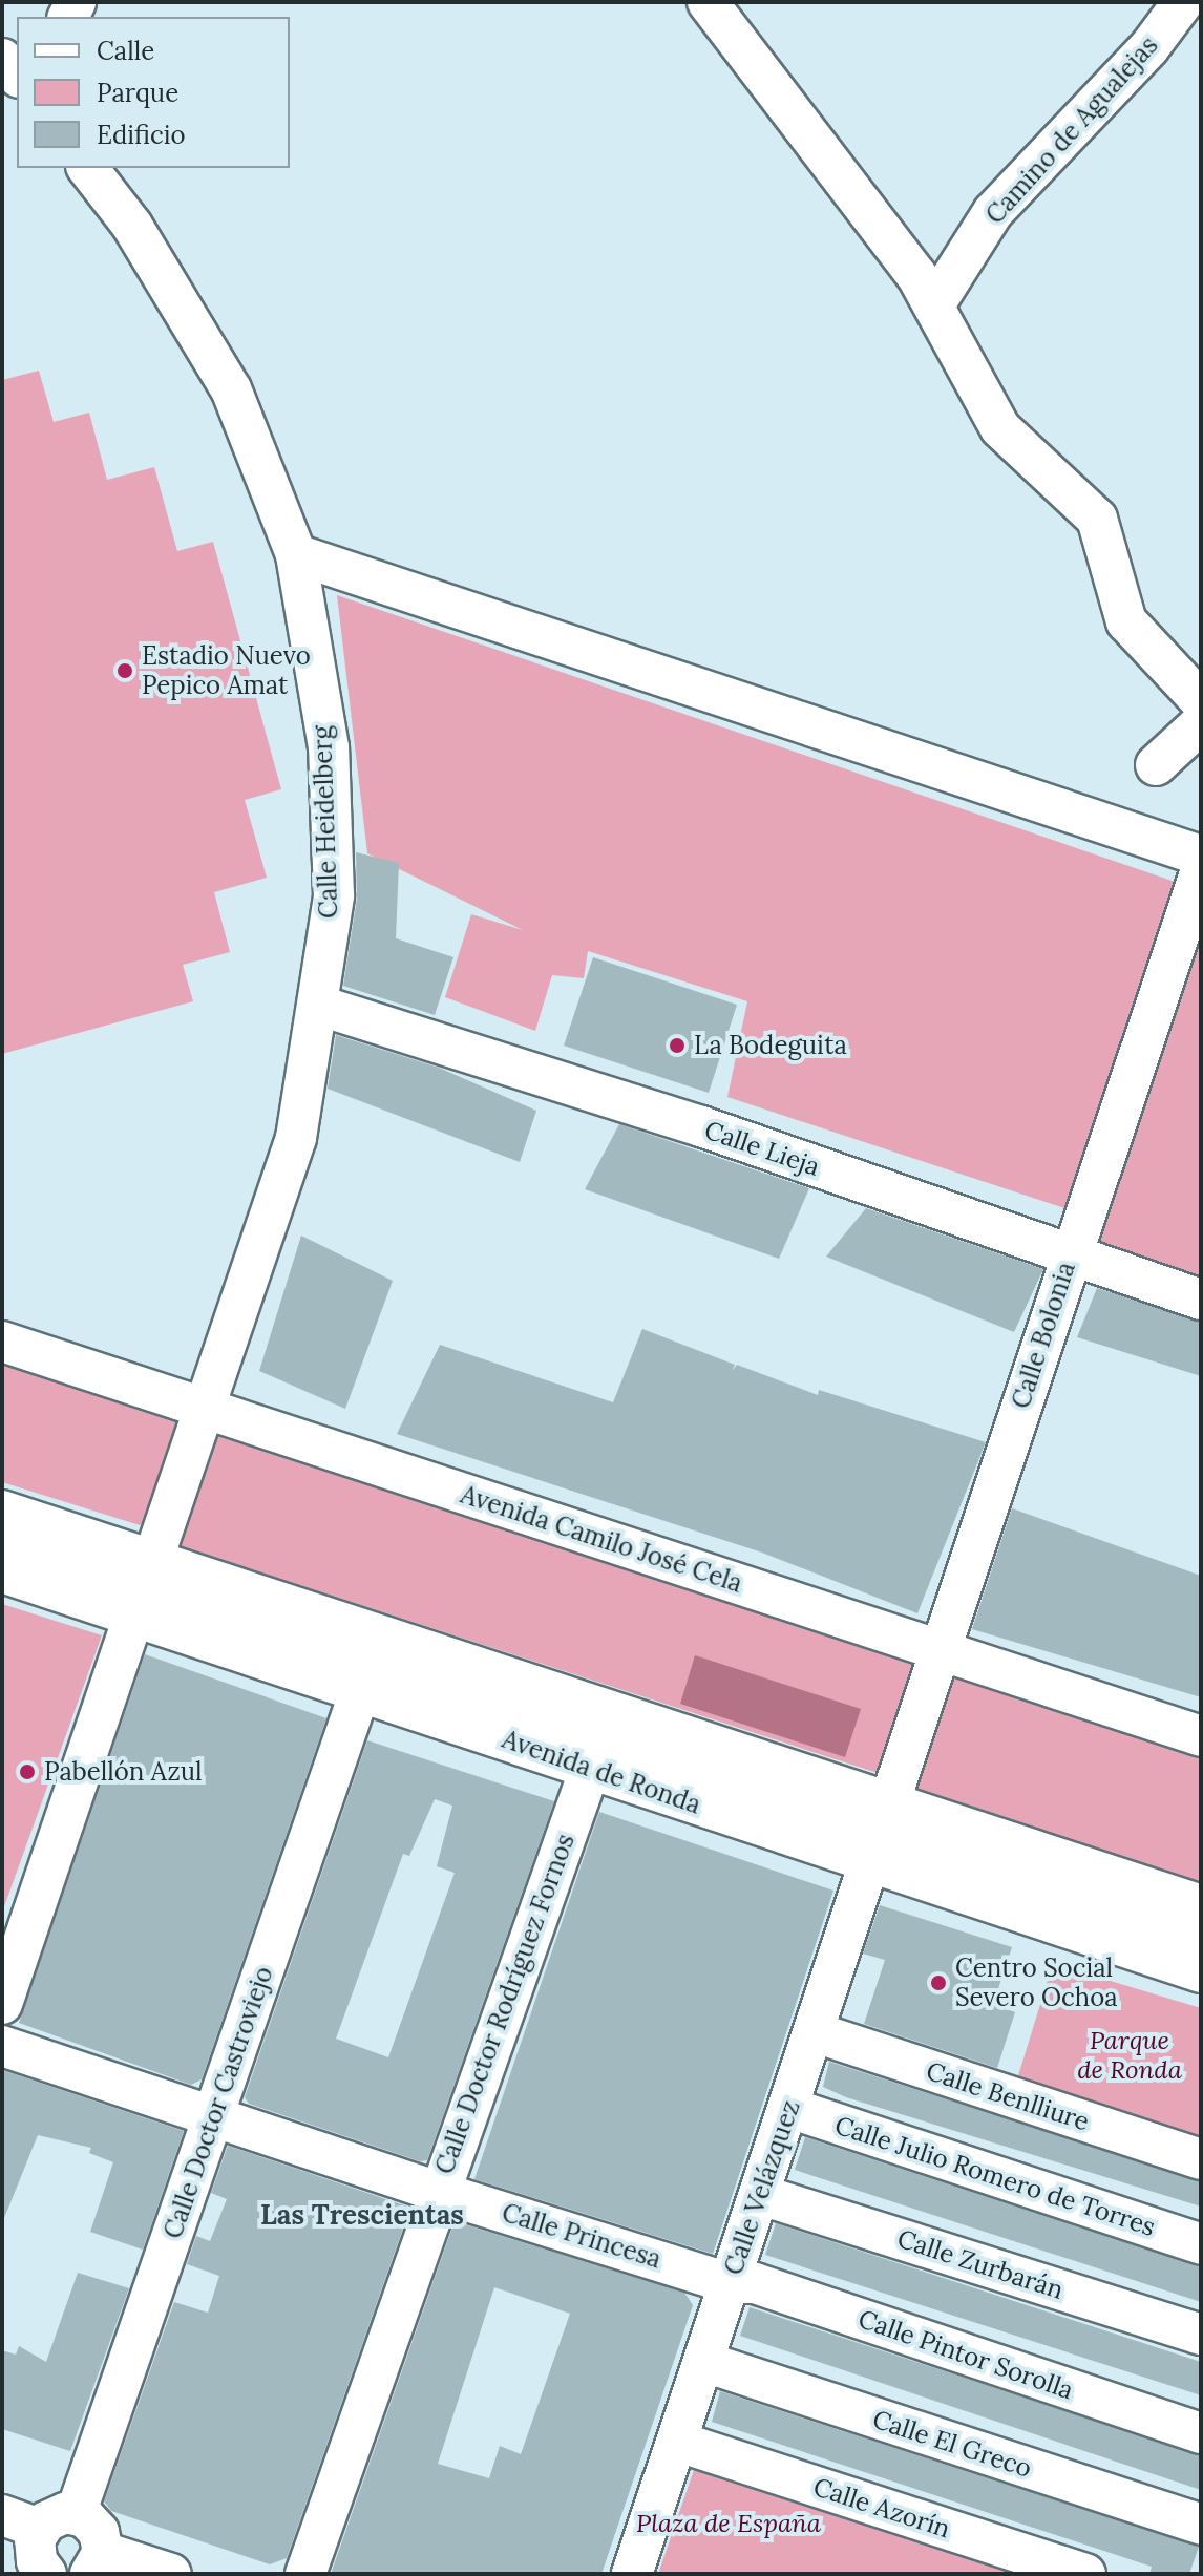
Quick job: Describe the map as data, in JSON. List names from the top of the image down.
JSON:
{
  "streets": {
    "street": [
      "Camino de Agualejas",
      "Calle Heidelberg",
      "Calle Lieja",
      "Calle Bolonia",
      "Avenida Camilo José Cela",
      "Avenida de Ronda",
      "Calle Doctor Rodríguez Fornos",
      "Calle Benlliure",
      "Calle Doctor Castroviejo",
      "Calle Julio Romero de Torres",
      "Calle Velázquez",
      "Calle Princesa",
      "Calle Zurbarán",
      "Calle Pintor Sorolla",
      "Calle El Greco",
      "Calle Azorín"
    ]
  },
  "crossings": [
    ["Calle Heidelberg", "Calle Lieja"],
    ["Calle Heidelberg", "Avenida Camilo José Cela"],
    ["Calle Heidelberg", "Avenida de Ronda"],
    ["Calle Lieja", "Calle Bolonia"],
    ["Calle Bolonia", "Avenida Camilo José Cela"],
    ["Calle Bolonia", "Avenida de Ronda"],
    ["Calle Bolonia", "Calle Velázquez"],
    ["Avenida de Ronda", "Calle Doctor Rodríguez Fornos"],
    ["Avenida de Ronda", "Calle Doctor Castroviejo"],
    ["Avenida de Ronda", "Calle Velázquez"],
    ["Calle Doctor Rodríguez Fornos", "Calle Princesa"],
    ["Calle Benlliure", "Calle Velázquez"],
    ["Calle Doctor Castroviejo", "Calle Princesa"],
    ["Calle Julio Romero de Torres", "Calle Velázquez"],
    ["Calle Velázquez", "Calle Princesa"],
    ["Calle Velázquez", "Calle Zurbarán"],
    ["Calle Velázquez", "Calle Pintor Sorolla"],
    ["Calle Velázquez", "Calle El Greco"],
    ["Calle Velázquez", "Calle Azorín"],
    ["Calle Princesa", "Calle Pintor Sorolla"]
  ],
  "districts": ["Las Trescientas"],
  "parks": ["Parque de Ronda", "Plaza de España"],
  "places": [
    "Estadio Nuevo Pepico Amat",
    "La Bodeguita",
    "Pabellón Azul",
    "Centro Social Severo Ochoa"
  ],
  "legend": ["Calle", "Parque", "Edificio"]
}
